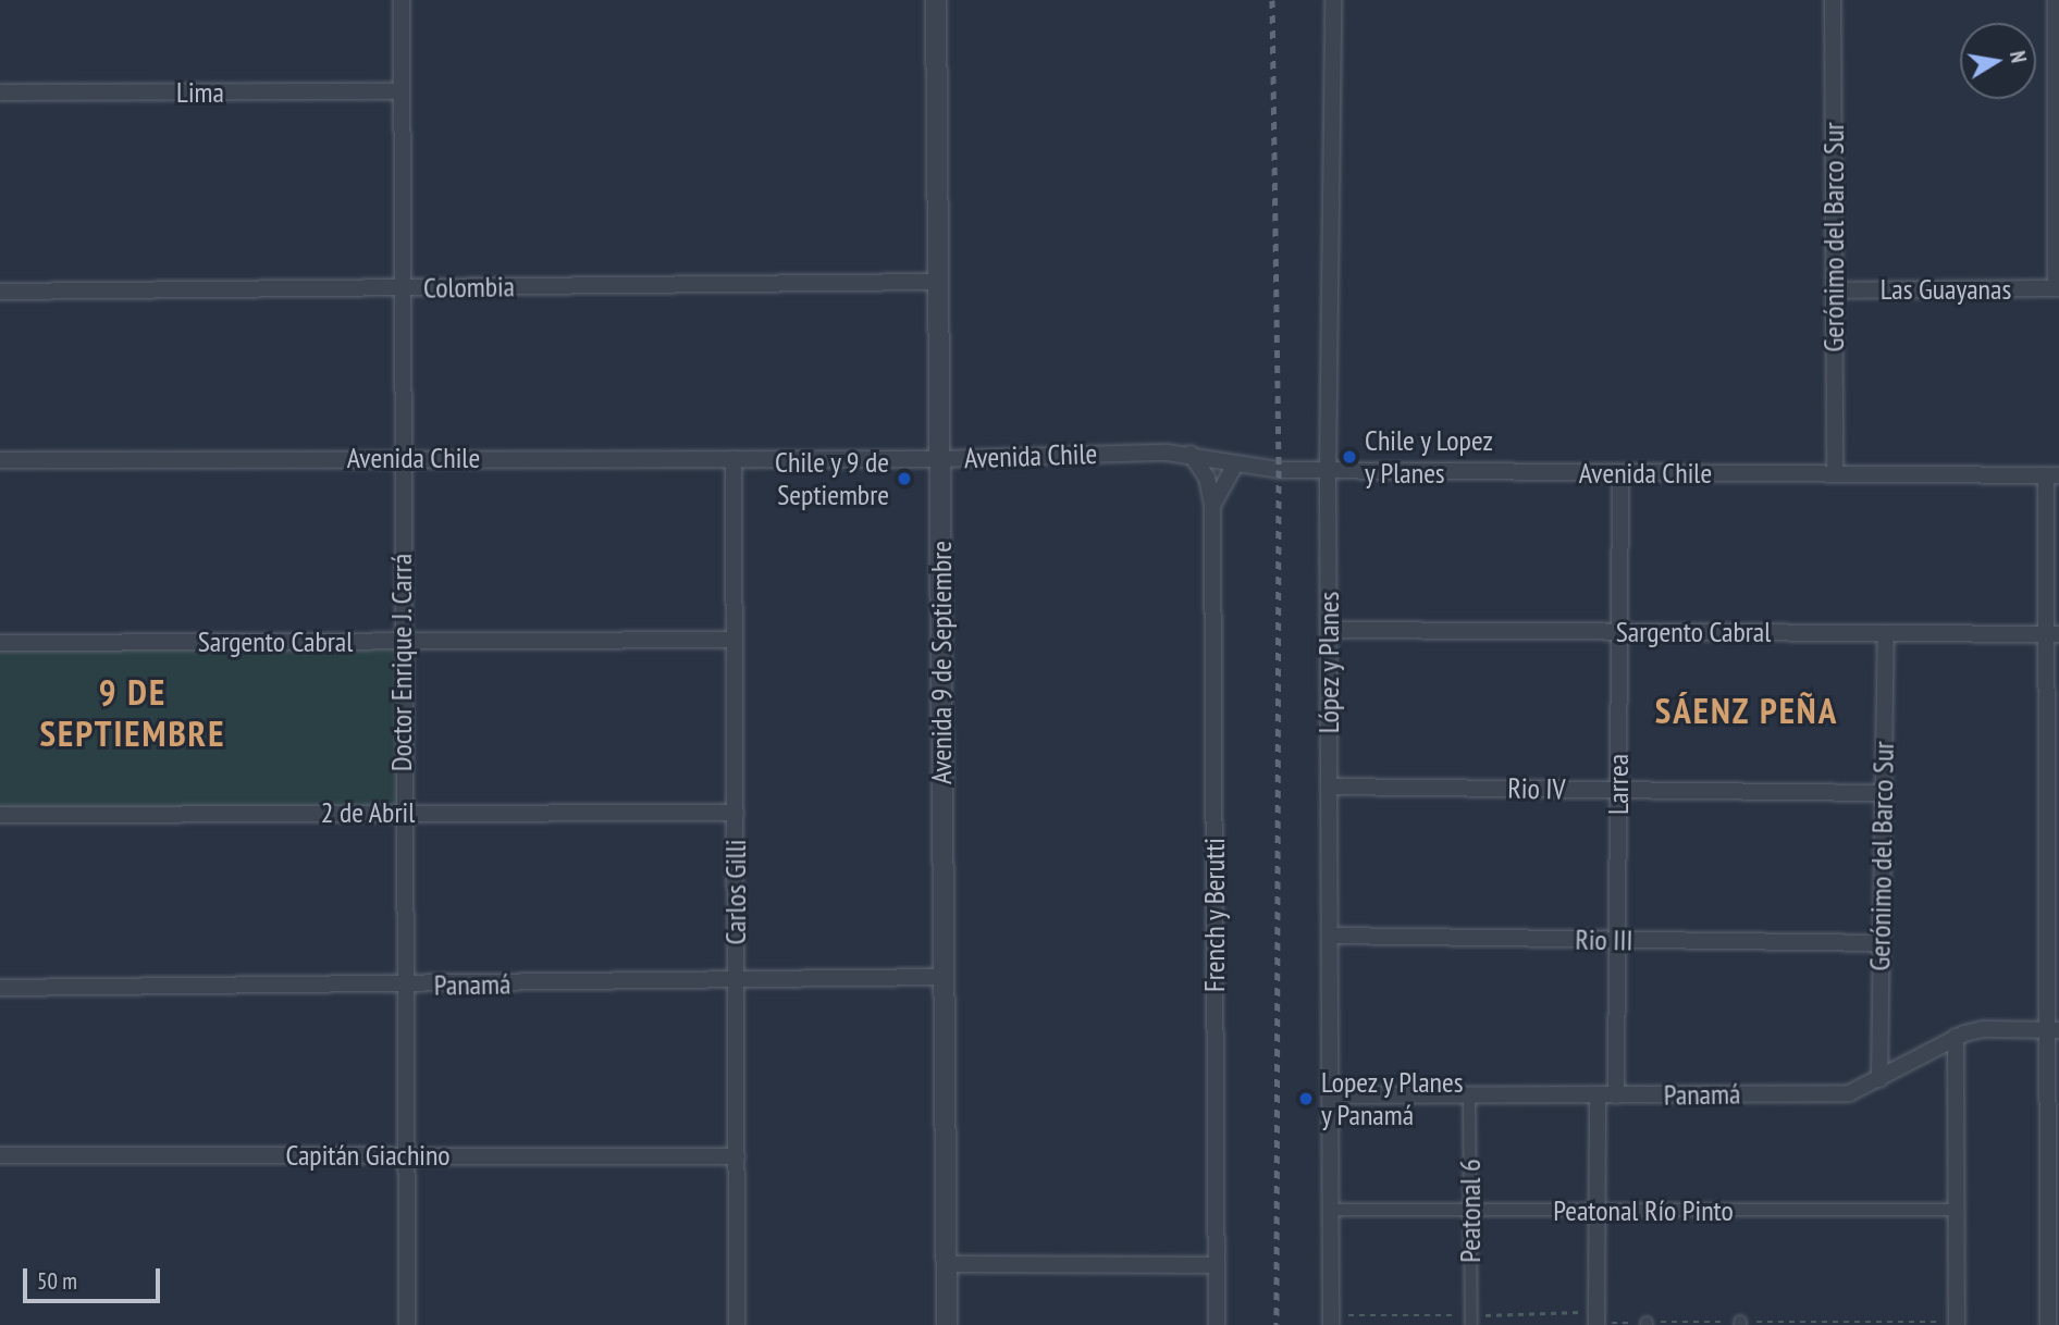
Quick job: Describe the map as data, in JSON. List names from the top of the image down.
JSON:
{
  "streets": {
    "street": [
      "Lima",
      "Gerónimo del Barco Sur",
      "Colombia",
      "Las Guayanas",
      "Avenida Chile",
      "Sargento Cabral",
      "Doctor Enrique J. Carrá",
      "Avenida 9 de Septiembre",
      "López y Planes",
      "Larrea",
      "Rio IV",
      "2 de Abril",
      "Carlos Gilli",
      "French y Berutti",
      "Rio III",
      "Panamá",
      "Capitán Giachino",
      "Peatonal 6",
      "Peatonal Río Pinto"
    ]
  },
  "crossings": [
    ["Lima", "Doctor Enrique J. Carrá"],
    ["Gerónimo del Barco Sur", "Las Guayanas"],
    ["Gerónimo del Barco Sur", "Avenida Chile"],
    ["Gerónimo del Barco Sur", "Sargento Cabral"],
    ["Gerónimo del Barco Sur", "Rio IV"],
    ["Gerónimo del Barco Sur", "Rio III"],
    ["Gerónimo del Barco Sur", "Panamá"],
    ["Colombia", "Doctor Enrique J. Carrá"],
    ["Colombia", "Avenida 9 de Septiembre"],
    ["Avenida Chile", "Doctor Enrique J. Carrá"],
    ["Avenida Chile", "Avenida 9 de Septiembre"],
    ["Avenida Chile", "López y Planes"],
    ["Avenida Chile", "Larrea"],
    ["Avenida Chile", "Carlos Gilli"],
    ["Avenida Chile", "French y Berutti"],
    ["Sargento Cabral", "Doctor Enrique J. Carrá"],
    ["Sargento Cabral", "López y Planes"],
    ["Sargento Cabral", "Larrea"],
    ["Sargento Cabral", "Carlos Gilli"],
    ["Doctor Enrique J. Carrá", "2 de Abril"],
    ["Doctor Enrique J. Carrá", "Panamá"],
    ["Doctor Enrique J. Carrá", "Capitán Giachino"],
    ["Avenida 9 de Septiembre", "Panamá"],
    ["López y Planes", "Rio IV"],
    ["López y Planes", "Rio III"],
    ["López y Planes", "Panamá"],
    ["López y Planes", "Peatonal Río Pinto"],
    ["Larrea", "Rio IV"],
    ["Larrea", "Rio III"],
    ["Larrea", "Panamá"],
    ["2 de Abril", "Carlos Gilli"],
    ["Carlos Gilli", "Panamá"],
    ["Carlos Gilli", "Capitán Giachino"],
    ["Panamá", "Peatonal 6"],
    ["Peatonal 6", "Peatonal Río Pinto"]
  ],
  "districts": ["9 DE SEPTIEMBRE", "SÁENZ PEÑA"],
  "places": ["Chile y Lopez y Planes", "Chile y 9 de Septiembre", "Lopez y Planes y Panamá"],
  "scale_bar": "50 m",
  "north": "right"
}
